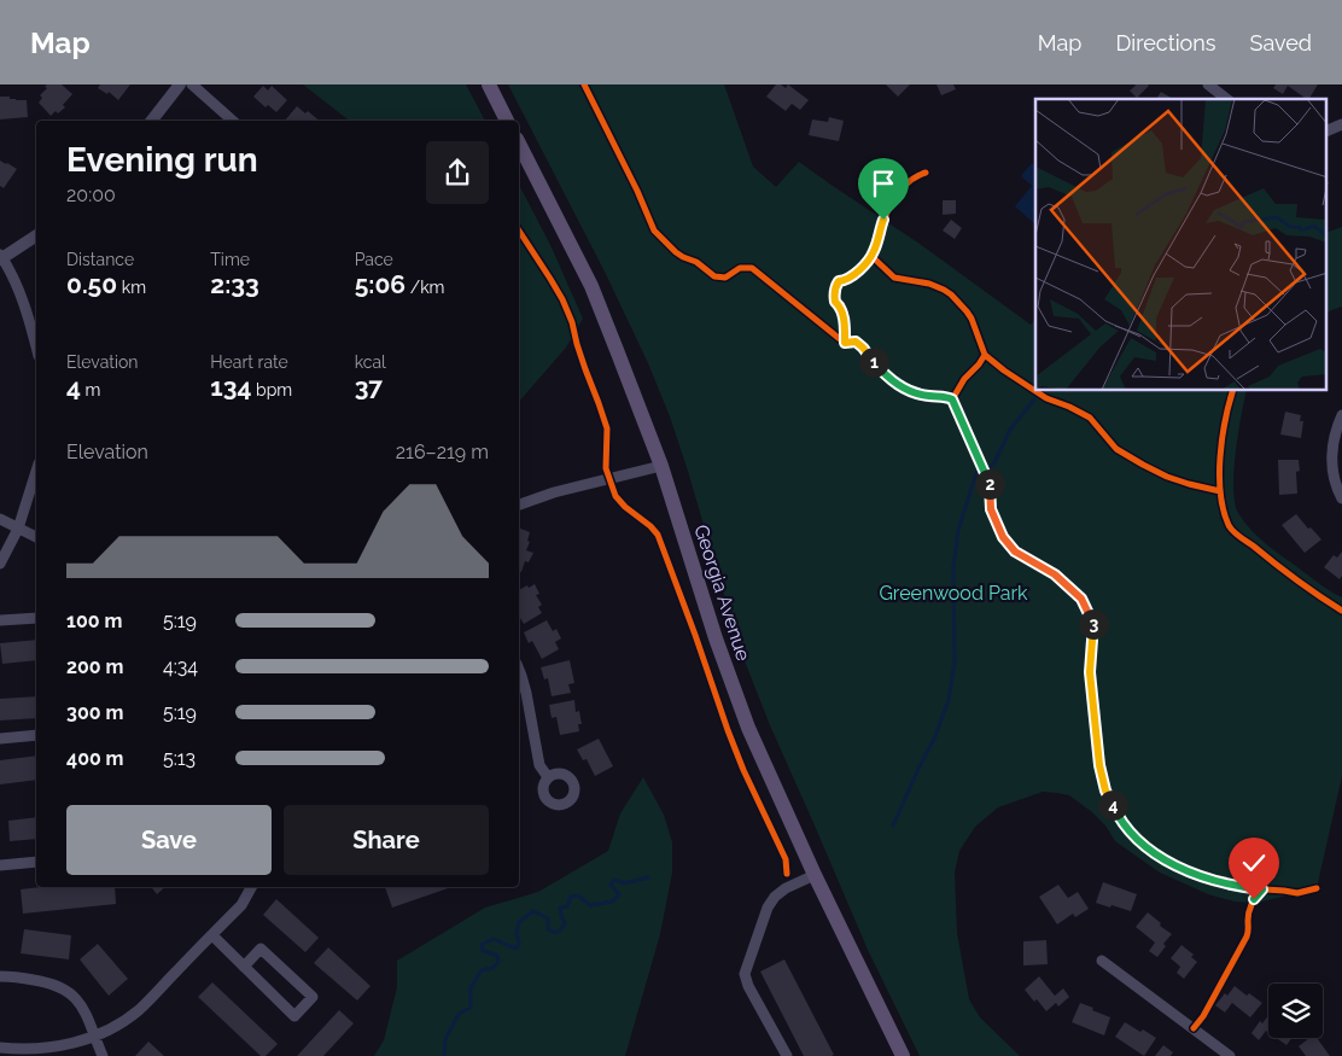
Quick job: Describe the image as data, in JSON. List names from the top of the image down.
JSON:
{
  "streets": {
    "main road": ["Georgia Avenue"]
  },
  "parks": ["Greenwood Park"],
  "page": {
    "header": "Map",
    "nav": ["Map", "Directions", "Saved"],
    "heading": ["Evening run", "20:00"],
    "stats": [
      ["Distance", "0.50 km"],
      ["Time", "2:33"],
      ["Pace", "5:06 /km"],
      ["Elevation", "4 m"],
      ["Heart rate", "134 bpm"],
      ["kcal", "37"]
    ],
    "pins": [
      "1",
      "2",
      "3",
      "4"
    ],
    "chart": ["Elevation", "216–219 m"],
    "list": [
      {
        "name": "100 m",
        "note": "5:19"
      },
      {
        "name": "200 m",
        "note": "4:34"
      },
      {
        "name": "300 m",
        "note": "5:19"
      },
      {
        "name": "400 m",
        "note": "5:13"
      }
    ],
    "buttons": ["Save", "Share"]
  }
}
